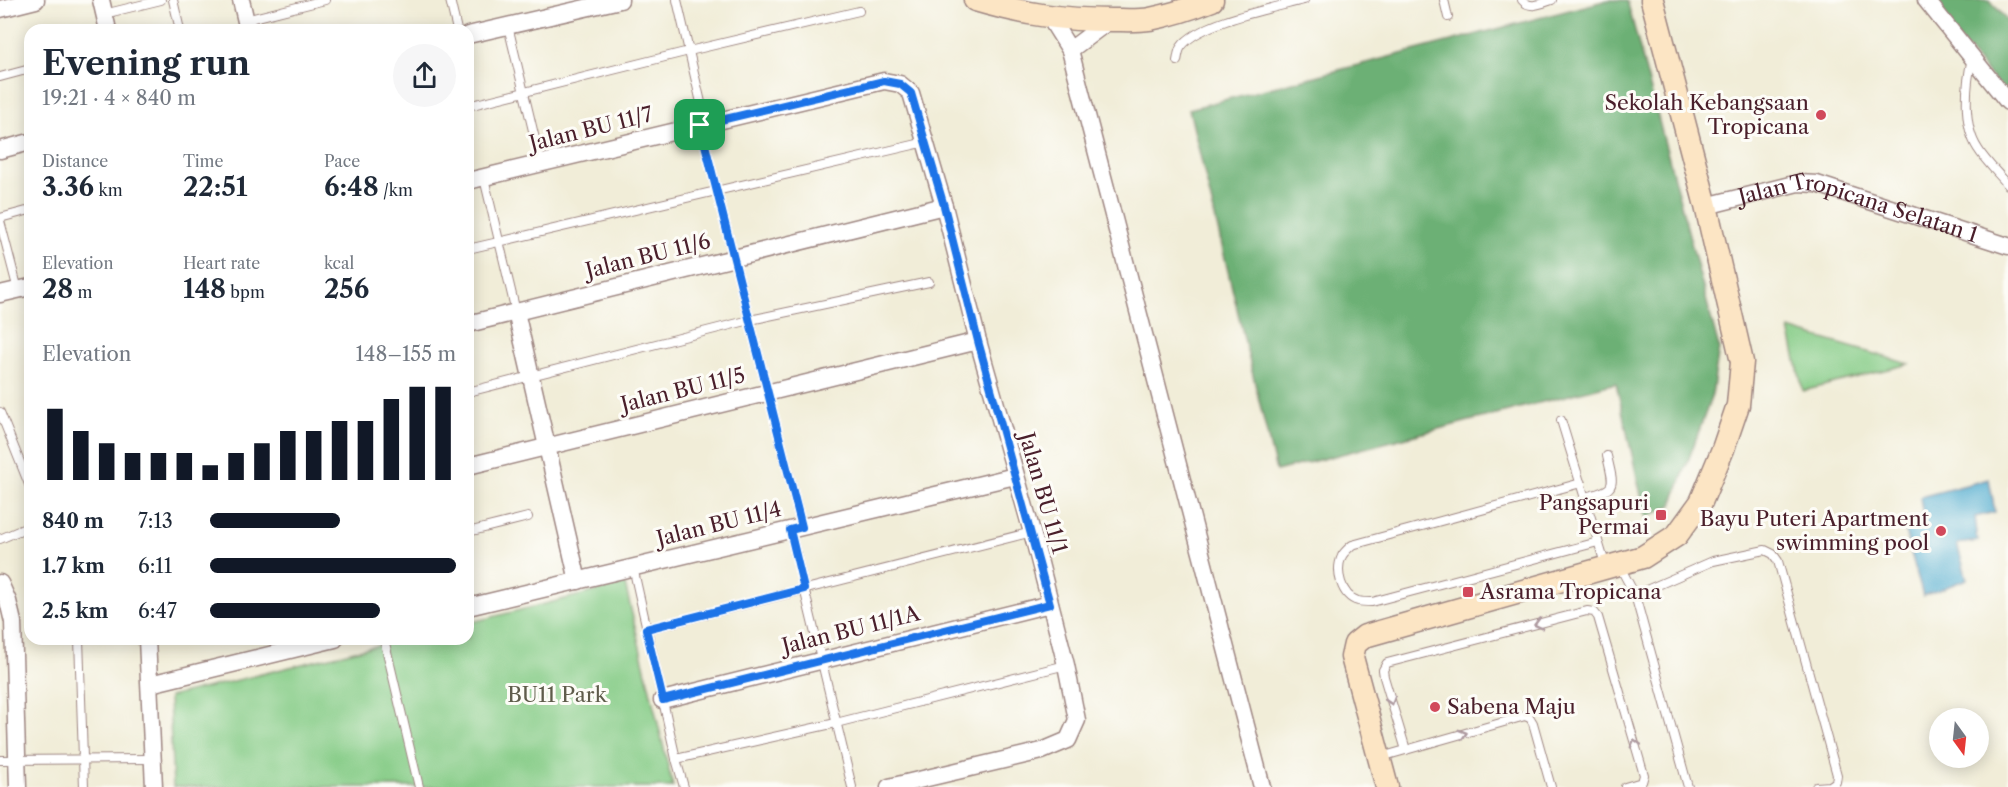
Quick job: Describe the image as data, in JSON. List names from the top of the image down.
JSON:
{
  "streets": {
    "street": [
      "Jalan BU 11/7",
      "Jalan Tropicana Selatan 1",
      "Jalan BU 11/6",
      "Jalan BU 11/5",
      "Jalan BU 11/1",
      "Jalan BU 11/4",
      "Jalan BU 11/1A"
    ]
  },
  "crossings": [
    ["Jalan BU 11/7", "Jalan BU 11/1"],
    ["Jalan BU 11/6", "Jalan BU 11/1"],
    ["Jalan BU 11/5", "Jalan BU 11/1"],
    ["Jalan BU 11/1", "Jalan BU 11/4"],
    ["Jalan BU 11/1", "Jalan BU 11/1A"]
  ],
  "parks": ["BU11 Park"],
  "places": {
    "other": ["Sekolah Kebangsaan Tropicana", "Bayu Puteri Apartment swimming pool", "Sabena Maju"],
    "transit": ["Pangsapuri Permai", "Asrama Tropicana"]
  },
  "north": "bottom",
  "page": {
    "heading": ["Evening run", "19:21 · 4 × 840 m"],
    "stats": [
      ["Distance", "3.36 km"],
      ["Time", "22:51"],
      ["Pace", "6:48 /km"],
      ["Elevation", "28 m"],
      ["Heart rate", "148 bpm"],
      ["kcal", "256"]
    ],
    "chart": ["Elevation", "148–155 m"],
    "list": [
      {
        "name": "840 m",
        "note": "7:13"
      },
      {
        "name": "1.7 km",
        "note": "6:11"
      },
      {
        "name": "2.5 km",
        "note": "6:47"
      }
    ]
  }
}
